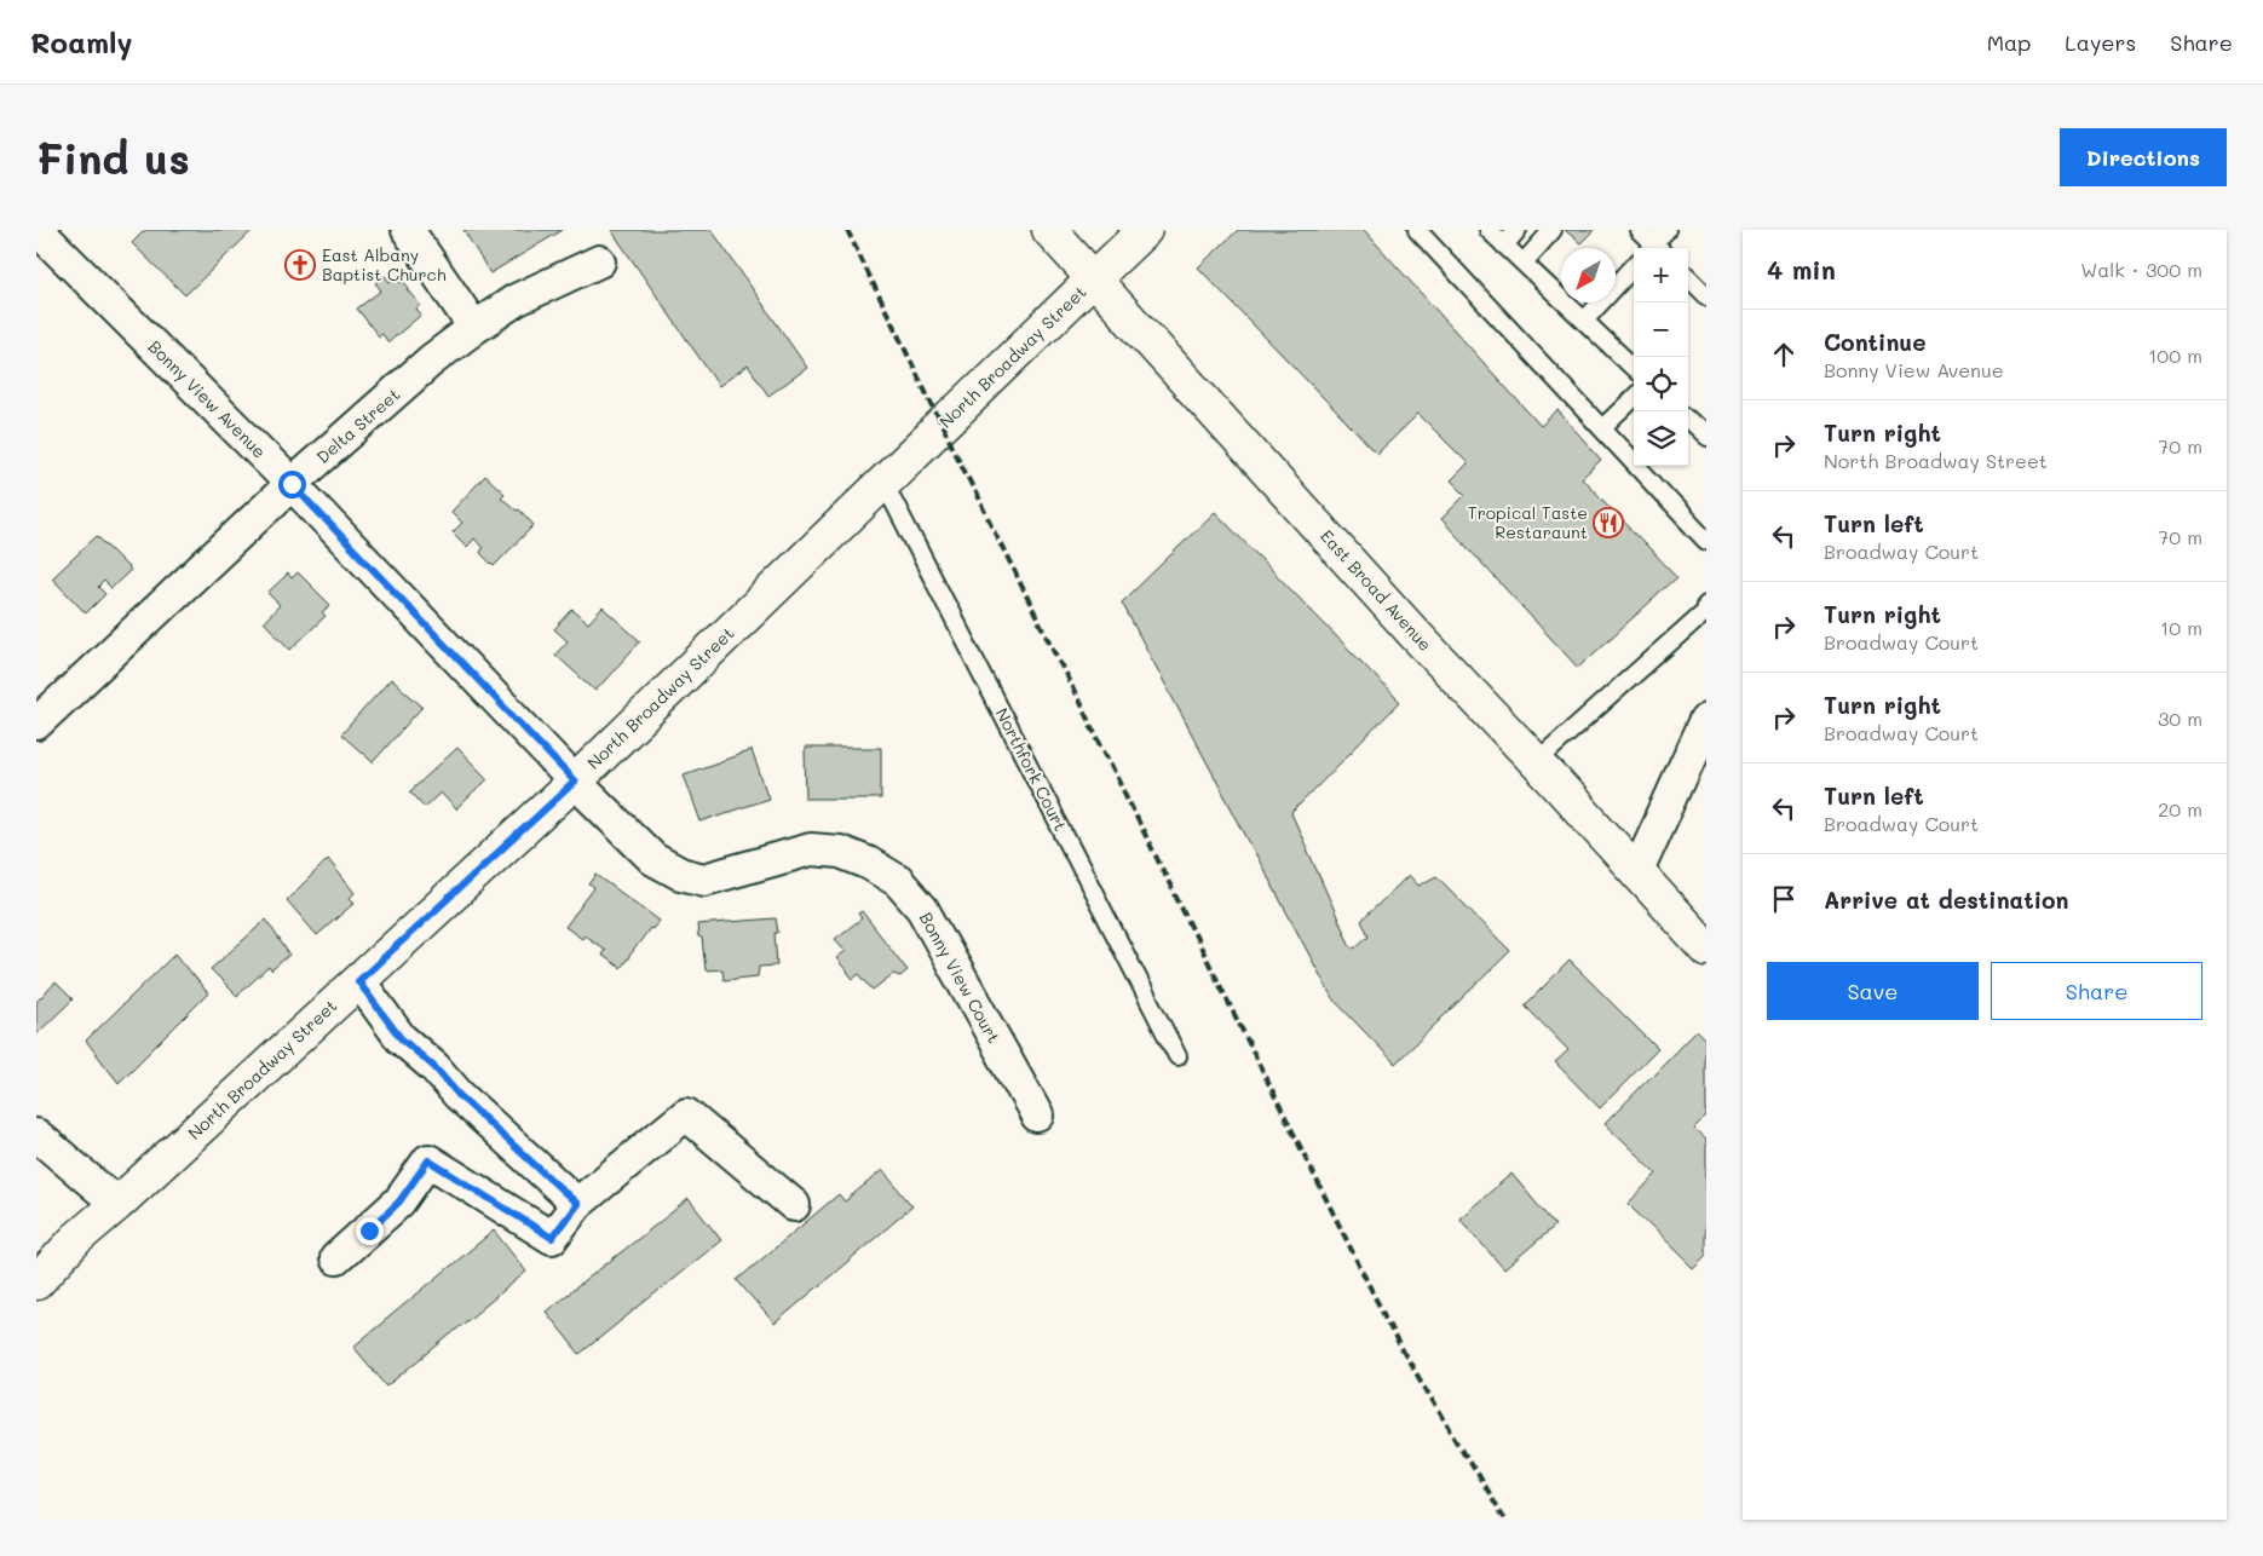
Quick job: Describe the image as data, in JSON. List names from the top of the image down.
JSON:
{
  "streets": {
    "street": [
      "North Broadway Street",
      "Bonny View Avenue",
      "Delta Street",
      "East Broad Avenue",
      "Bonny View Court"
    ],
    "lane": ["Northfork Court"]
  },
  "crossings": [
    ["North Broadway Street", "Bonny View Avenue"],
    ["North Broadway Street", "East Broad Avenue"],
    ["North Broadway Street", "Northfork Court"],
    ["North Broadway Street", "Bonny View Court"],
    ["Bonny View Avenue", "Delta Street"],
    ["Bonny View Avenue", "Bonny View Court"]
  ],
  "places": {
    "church": ["East Albany Baptist Church"],
    "restaurant": ["Tropical Taste Restaraunt"]
  },
  "north": "bottom left",
  "page": {
    "header": "Roamly",
    "nav": ["Map", "Layers", "Share"],
    "buttons": [
      "Directions",
      ["Save", "Share"]
    ],
    "title": "Find us",
    "heading": ["4 min", "Walk · 300 m"],
    "map_buttons": ["+", "−"],
    "list": [
      ["Continue", "Bonny View Avenue", "100 m"],
      ["Turn right", "North Broadway Street", "70 m"],
      ["Turn left", "Broadway Court", "70 m"],
      ["Turn right", "Broadway Court", "10 m"],
      ["Turn right", "Broadway Court", "30 m"],
      ["Turn left", "Broadway Court", "20 m"],
      "Arrive at destination"
    ]
  }
}
